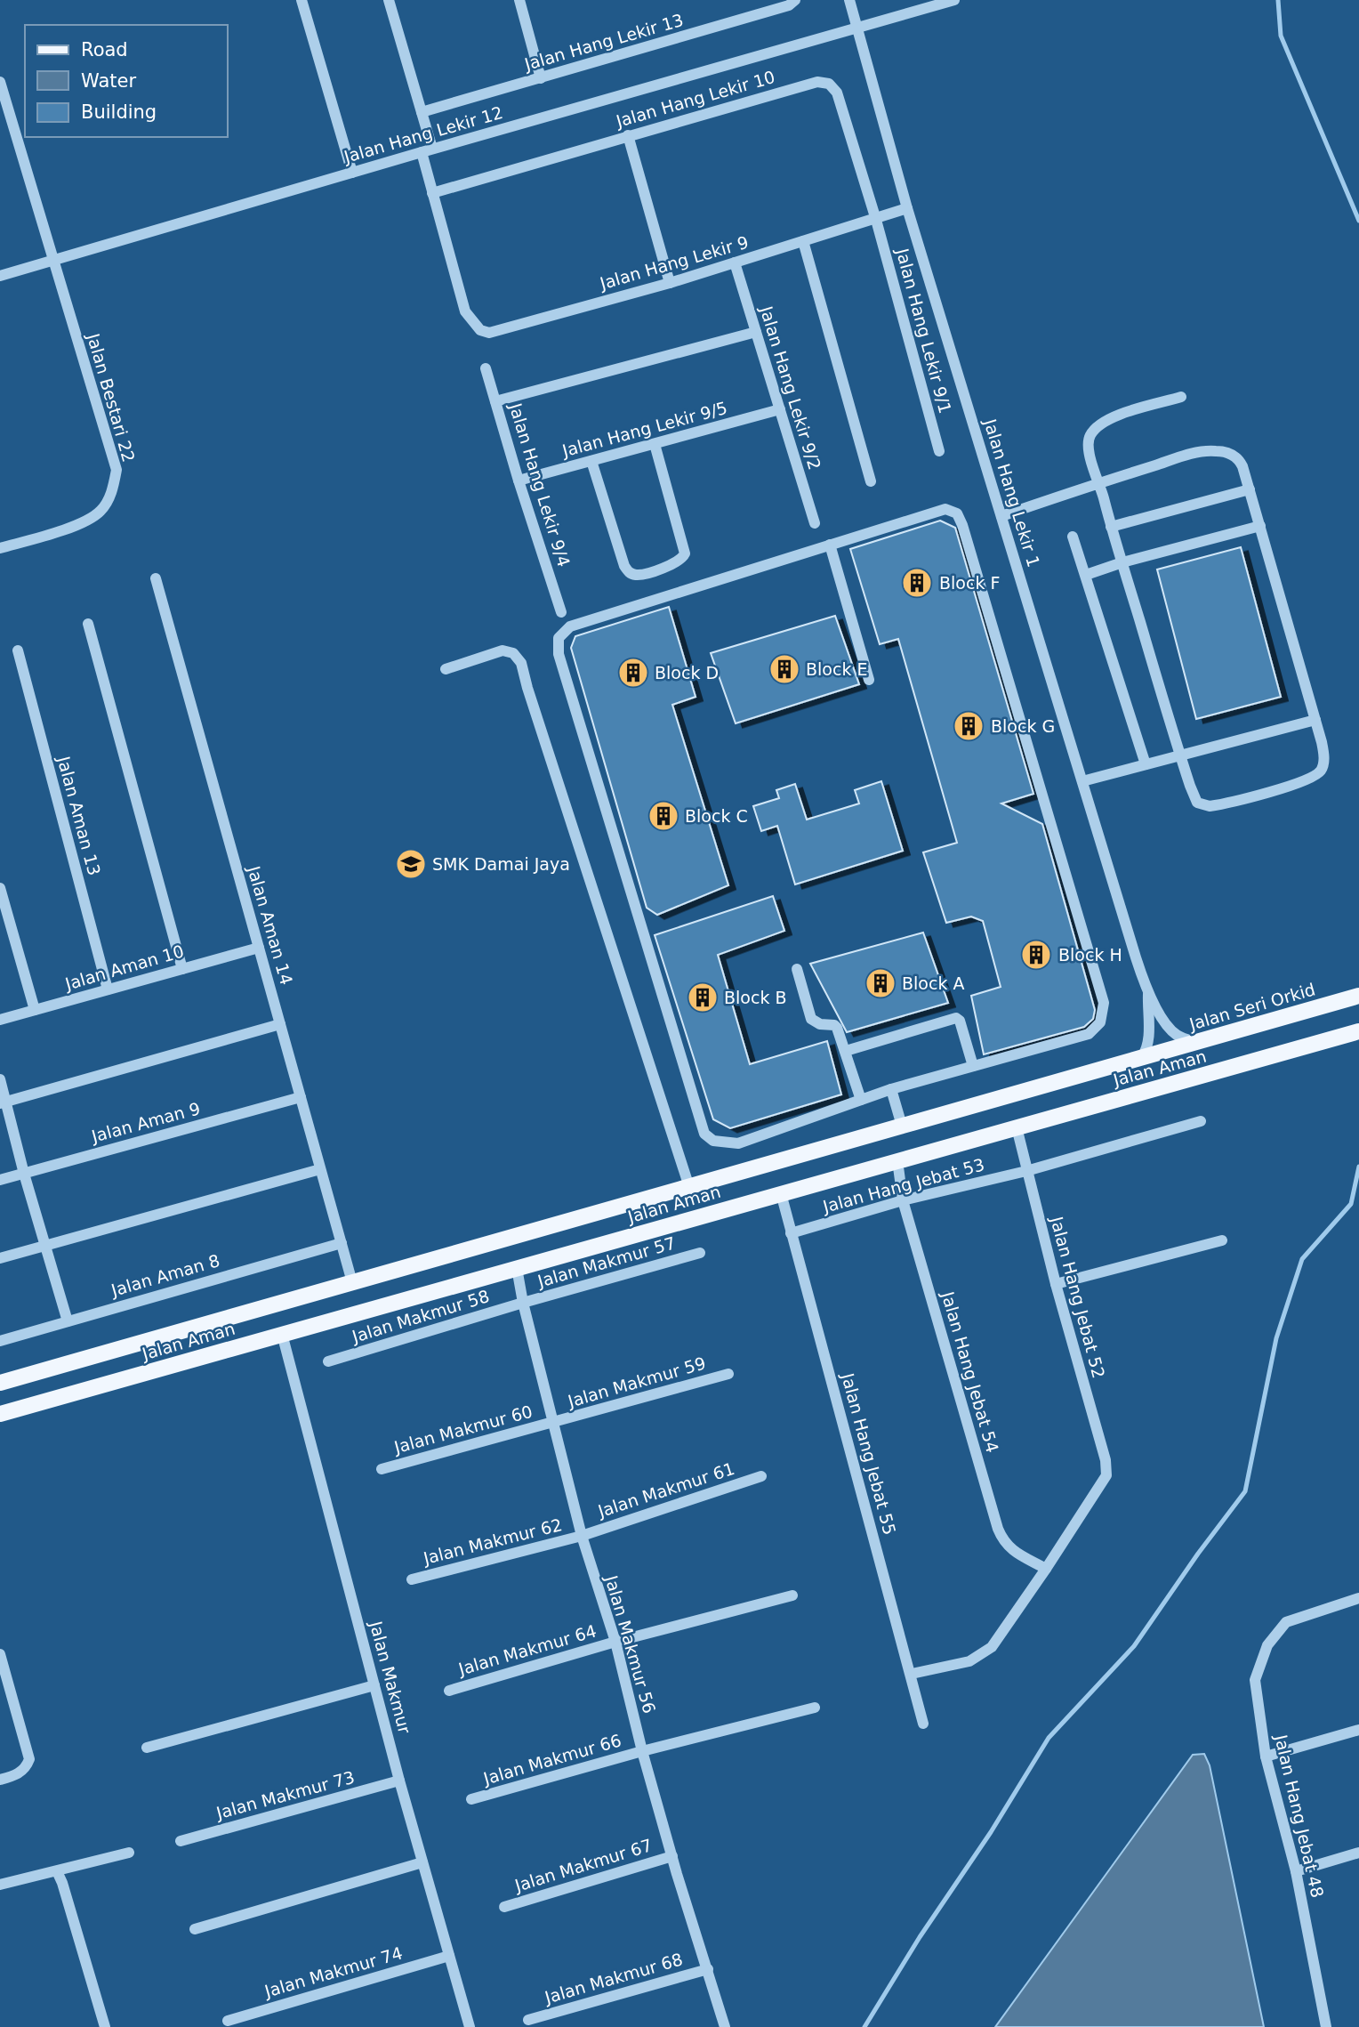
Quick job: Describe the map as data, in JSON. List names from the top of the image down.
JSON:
{
  "streets": {
    "main road": ["Jalan Seri Orkid", "Jalan Aman"],
    "street": [
      "Jalan Hang Lekir 13",
      "Jalan Hang Lekir 10",
      "Jalan Hang Lekir 12",
      "Jalan Hang Lekir 9",
      "Jalan Hang Lekir 9/1",
      "Jalan Hang Lekir 9/2",
      "Jalan Bestari 22",
      "Jalan Hang Lekir 9/5",
      "Jalan Hang Lekir 9/4",
      "Jalan Hang Lekir 1",
      "Jalan Aman 13",
      "Jalan Aman 14",
      "Jalan Aman 10",
      "Jalan Aman 9",
      "Jalan Hang Jebat 53",
      "Jalan Makmur 57",
      "Jalan Aman 8",
      "Jalan Hang Jebat 52",
      "Jalan Makmur 58",
      "Jalan Hang Jebat 54",
      "Jalan Makmur 59",
      "Jalan Makmur 60",
      "Jalan Hang Jebat 55",
      "Jalan Makmur 61",
      "Jalan Makmur 62",
      "Jalan Makmur 56",
      "Jalan Makmur 64",
      "Jalan Makmur",
      "Jalan Makmur 66",
      "Jalan Makmur 73",
      "Jalan Hang Jebat 48",
      "Jalan Makmur 67",
      "Jalan Makmur 74",
      "Jalan Makmur 68"
    ]
  },
  "crossings": [
    ["Jalan Hang Lekir 10", "Jalan Hang Lekir 9"],
    ["Jalan Hang Lekir 10", "Jalan Hang Lekir 9/1"],
    ["Jalan Hang Lekir 12", "Jalan Bestari 22"],
    ["Jalan Hang Lekir 12", "Jalan Hang Lekir 1"],
    ["Jalan Hang Lekir 9", "Jalan Hang Lekir 9/1"],
    ["Jalan Hang Lekir 9", "Jalan Hang Lekir 9/2"],
    ["Jalan Hang Lekir 9", "Jalan Hang Lekir 1"],
    ["Jalan Hang Lekir 9/2", "Jalan Hang Lekir 9/5"],
    ["Jalan Hang Lekir 9/5", "Jalan Hang Lekir 9/4"],
    ["Jalan Hang Lekir 1", "Jalan Seri Orkid"],
    ["Jalan Hang Lekir 1", "Jalan Aman"],
    ["Jalan Aman 13", "Jalan Aman 10"],
    ["Jalan Aman 14", "Jalan Aman 10"],
    ["Jalan Aman 14", "Jalan Aman"],
    ["Jalan Aman 14", "Jalan Aman 9"],
    ["Jalan Aman 14", "Jalan Aman 8"],
    ["Jalan Seri Orkid", "Jalan Aman"],
    ["Jalan Aman", "Jalan Hang Jebat 52"],
    ["Jalan Aman", "Jalan Hang Jebat 54"],
    ["Jalan Aman", "Jalan Hang Jebat 55"],
    ["Jalan Aman", "Jalan Makmur 56"],
    ["Jalan Aman", "Jalan Makmur"],
    ["Jalan Hang Jebat 53", "Jalan Hang Jebat 52"],
    ["Jalan Hang Jebat 53", "Jalan Hang Jebat 54"],
    ["Jalan Hang Jebat 53", "Jalan Hang Jebat 55"],
    ["Jalan Makmur 57", "Jalan Makmur 58"],
    ["Jalan Makmur 57", "Jalan Makmur 56"],
    ["Jalan Hang Jebat 52", "Jalan Hang Jebat 54"],
    ["Jalan Makmur 58", "Jalan Makmur 56"],
    ["Jalan Makmur 59", "Jalan Makmur 60"],
    ["Jalan Makmur 59", "Jalan Makmur 56"],
    ["Jalan Makmur 60", "Jalan Makmur 56"],
    ["Jalan Makmur 61", "Jalan Makmur 62"],
    ["Jalan Makmur 61", "Jalan Makmur 56"],
    ["Jalan Makmur 62", "Jalan Makmur 56"],
    ["Jalan Makmur 56", "Jalan Makmur 64"],
    ["Jalan Makmur 56", "Jalan Makmur 66"],
    ["Jalan Makmur 56", "Jalan Makmur 67"],
    ["Jalan Makmur 56", "Jalan Makmur 68"],
    ["Jalan Makmur", "Jalan Makmur 73"],
    ["Jalan Makmur", "Jalan Makmur 74"]
  ],
  "places": {
    "building": [
      "Block F",
      "Block E",
      "Block D",
      "Block G",
      "Block C",
      "Block H",
      "Block A",
      "Block B"
    ],
    "school or university": ["SMK Damai Jaya"]
  },
  "legend": ["Road", "Water", "Building"]
}
